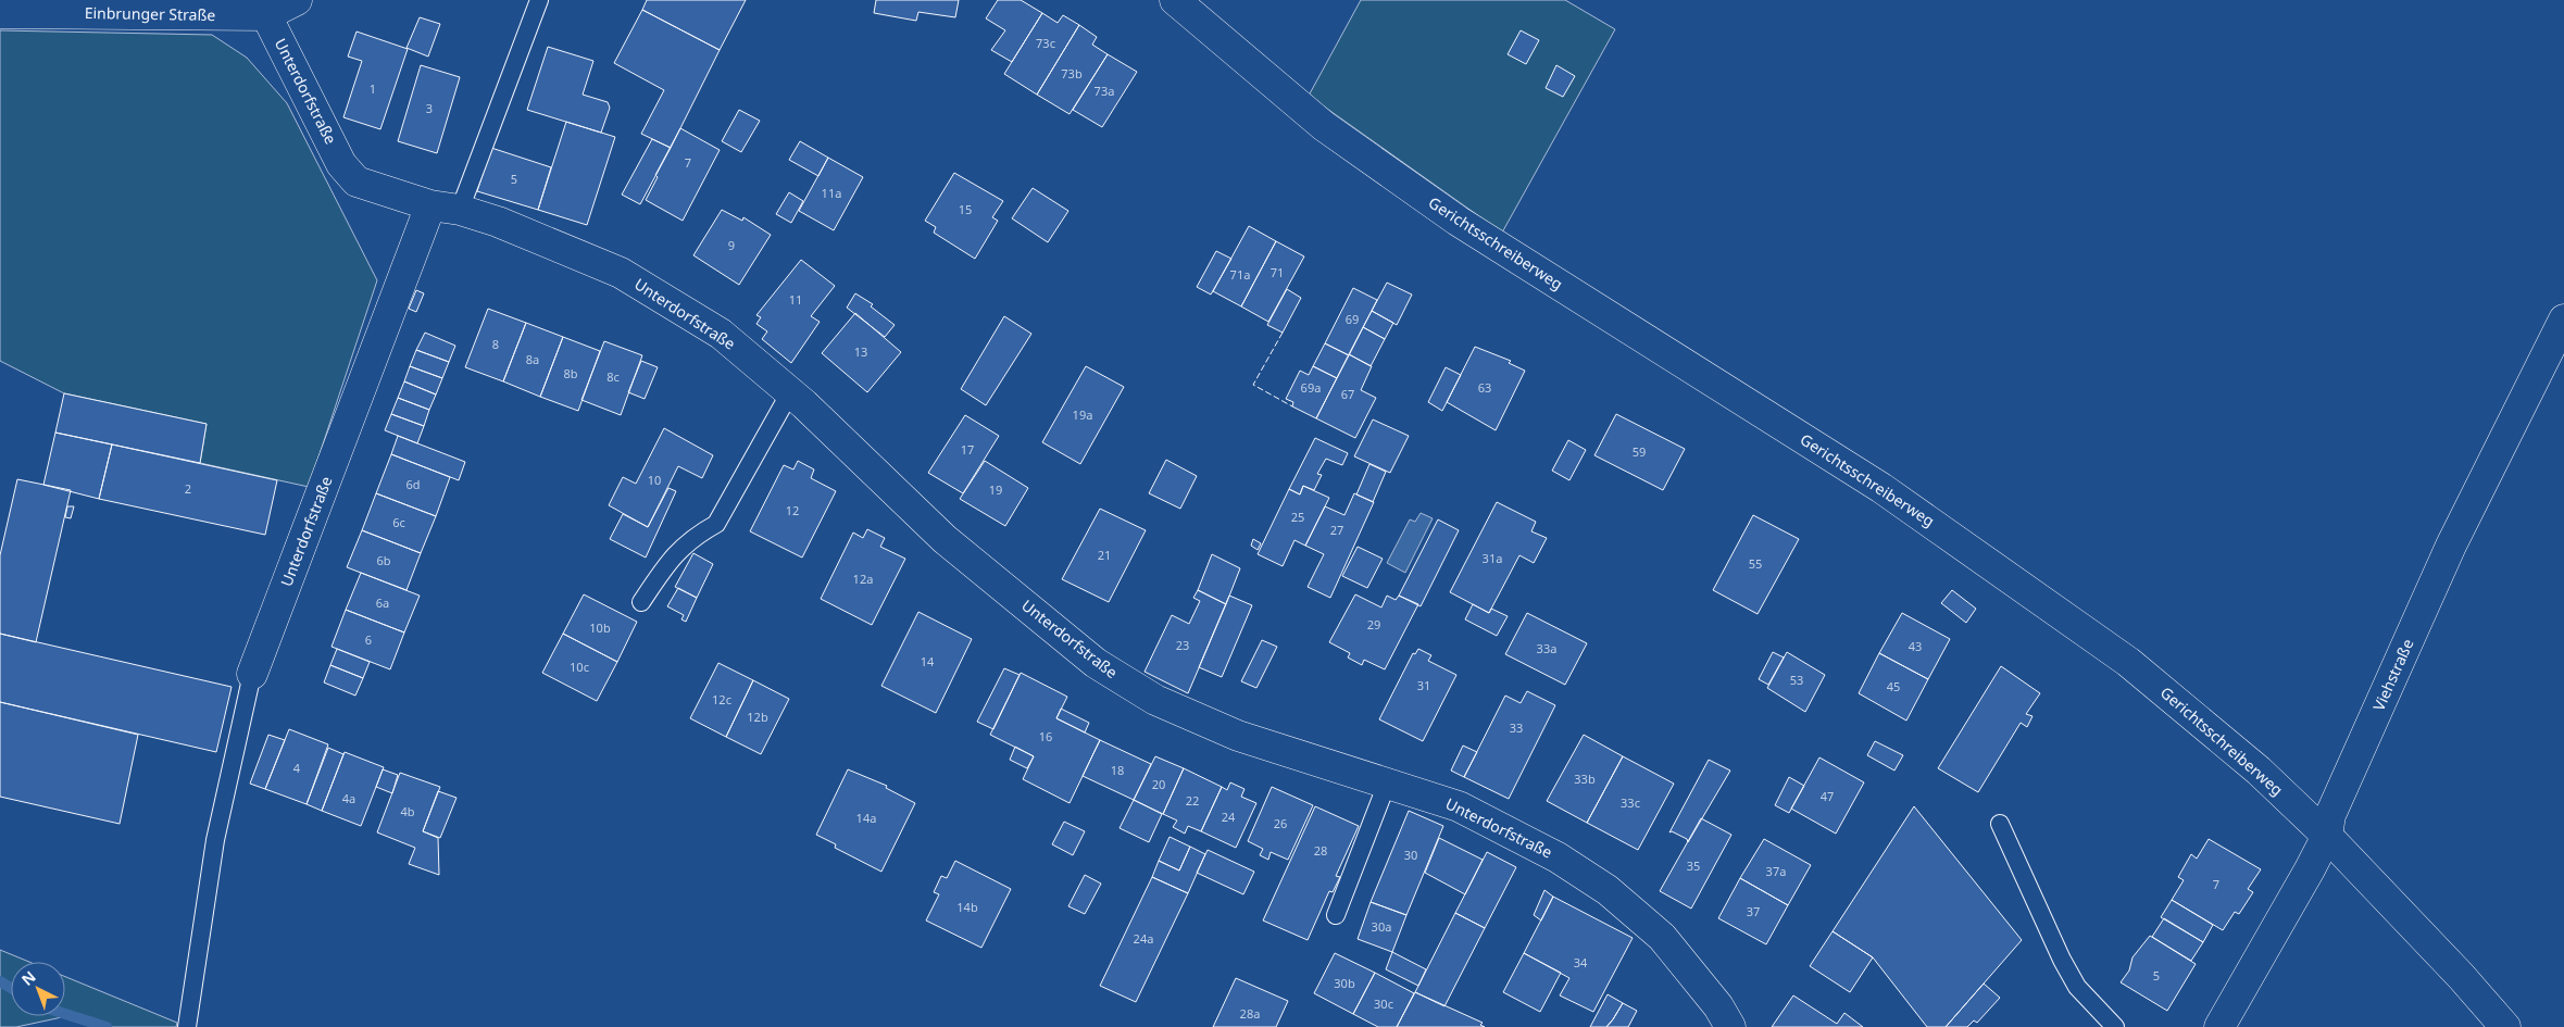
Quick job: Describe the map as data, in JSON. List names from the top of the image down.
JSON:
{
  "streets": {
    "street": [
      "Einbrunger Straße",
      "Unterdorfstraße",
      "Gerichtsschreiberweg",
      "Viehstraße"
    ]
  },
  "crossings": [
    ["Einbrunger Straße", "Unterdorfstraße"],
    ["Gerichtsschreiberweg", "Viehstraße"]
  ],
  "house_numbers": [
    "73c",
    "73b",
    "1",
    "73a",
    "3",
    "7",
    "5",
    "11a",
    "15",
    "9",
    "71",
    "71a",
    "11",
    "69",
    "8",
    "13",
    "8a",
    "8b",
    "8c",
    "69a",
    "63",
    "67",
    "19a",
    "17",
    "59",
    "10",
    "6d",
    "2",
    "19",
    "12",
    "25",
    "6c",
    "27",
    "21",
    "31a",
    "6b",
    "55",
    "12a",
    "6a",
    "29",
    "10b",
    "6",
    "23",
    "43",
    "33a",
    "14",
    "10c",
    "53",
    "31",
    "45",
    "12c",
    "12b",
    "33",
    "16",
    "4",
    "18",
    "33b",
    "20",
    "47",
    "4a",
    "22",
    "33c",
    "4b",
    "24",
    "14a",
    "26",
    "28",
    "30",
    "35",
    "37a",
    "7",
    "14b",
    "37",
    "30a",
    "24a",
    "34",
    "5",
    "30b",
    "30c",
    "28a"
  ],
  "north": "top left"
}
